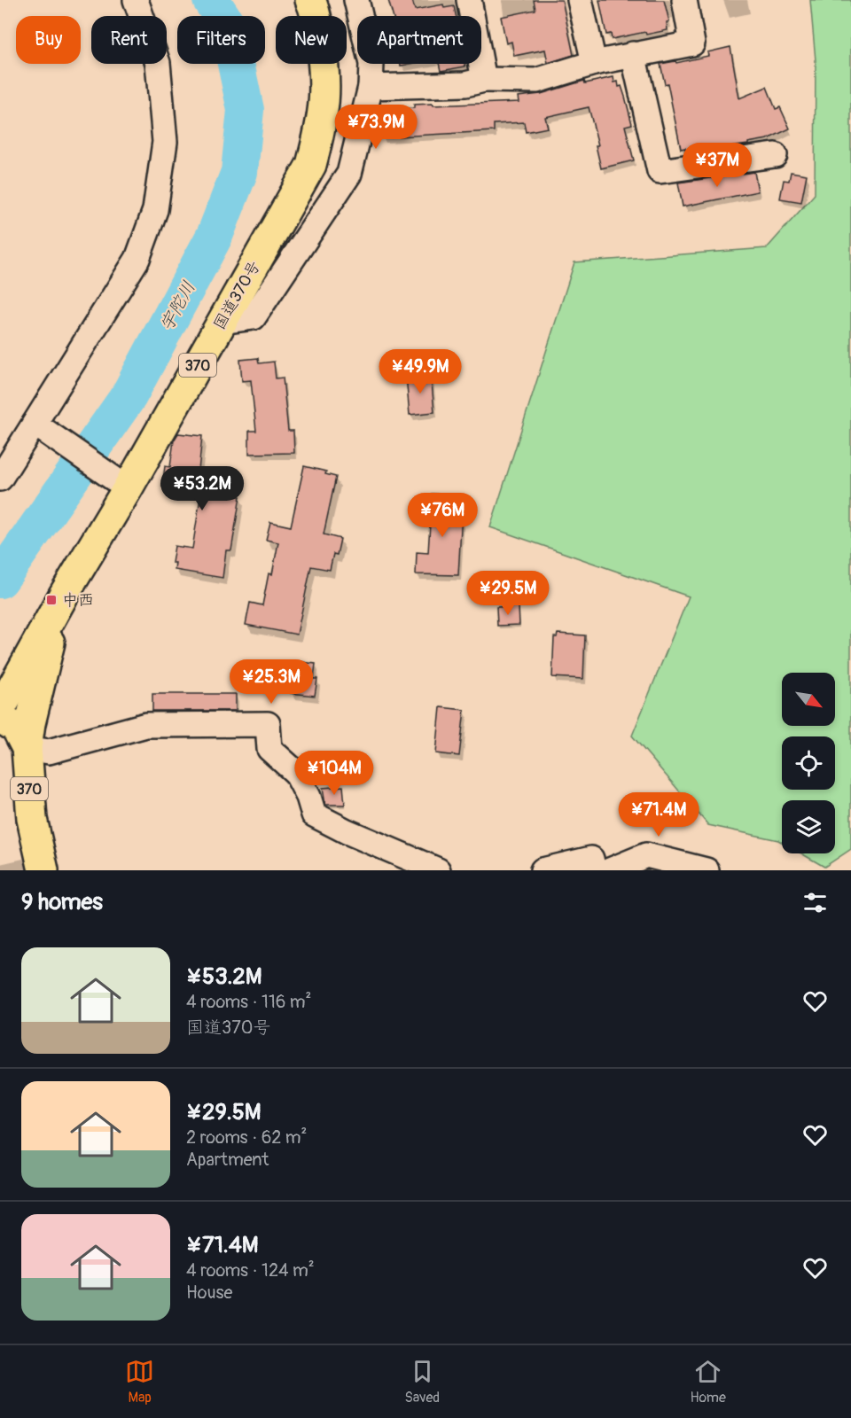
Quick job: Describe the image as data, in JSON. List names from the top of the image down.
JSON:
{
  "streets": {
    "highway": ["国道370号", "370"]
  },
  "water": ["宇陀川"],
  "places": {
    "transit": ["中西"]
  },
  "north": "bottom right",
  "page": {
    "chip": [
      "Buy",
      "Rent",
      "Filters",
      "New",
      "Apartment"
    ],
    "price": [
      "¥73.9M",
      "¥37M",
      "¥49.9M",
      "¥53.2M",
      "¥76M",
      "¥29.5M",
      "¥25.3M",
      "¥104M",
      "¥71.4M"
    ],
    "heading": "9 homes",
    "list": [
      {
        "name": "¥53.2M",
        "note": "4 rooms · 116 m² · 国道370号"
      },
      {
        "name": "¥29.5M",
        "note": "2 rooms · 62 m² · Apartment"
      },
      {
        "name": "¥71.4M",
        "note": "4 rooms · 124 m² · House"
      }
    ],
    "tabs": ["Map", "Saved", "Home"]
  }
}
